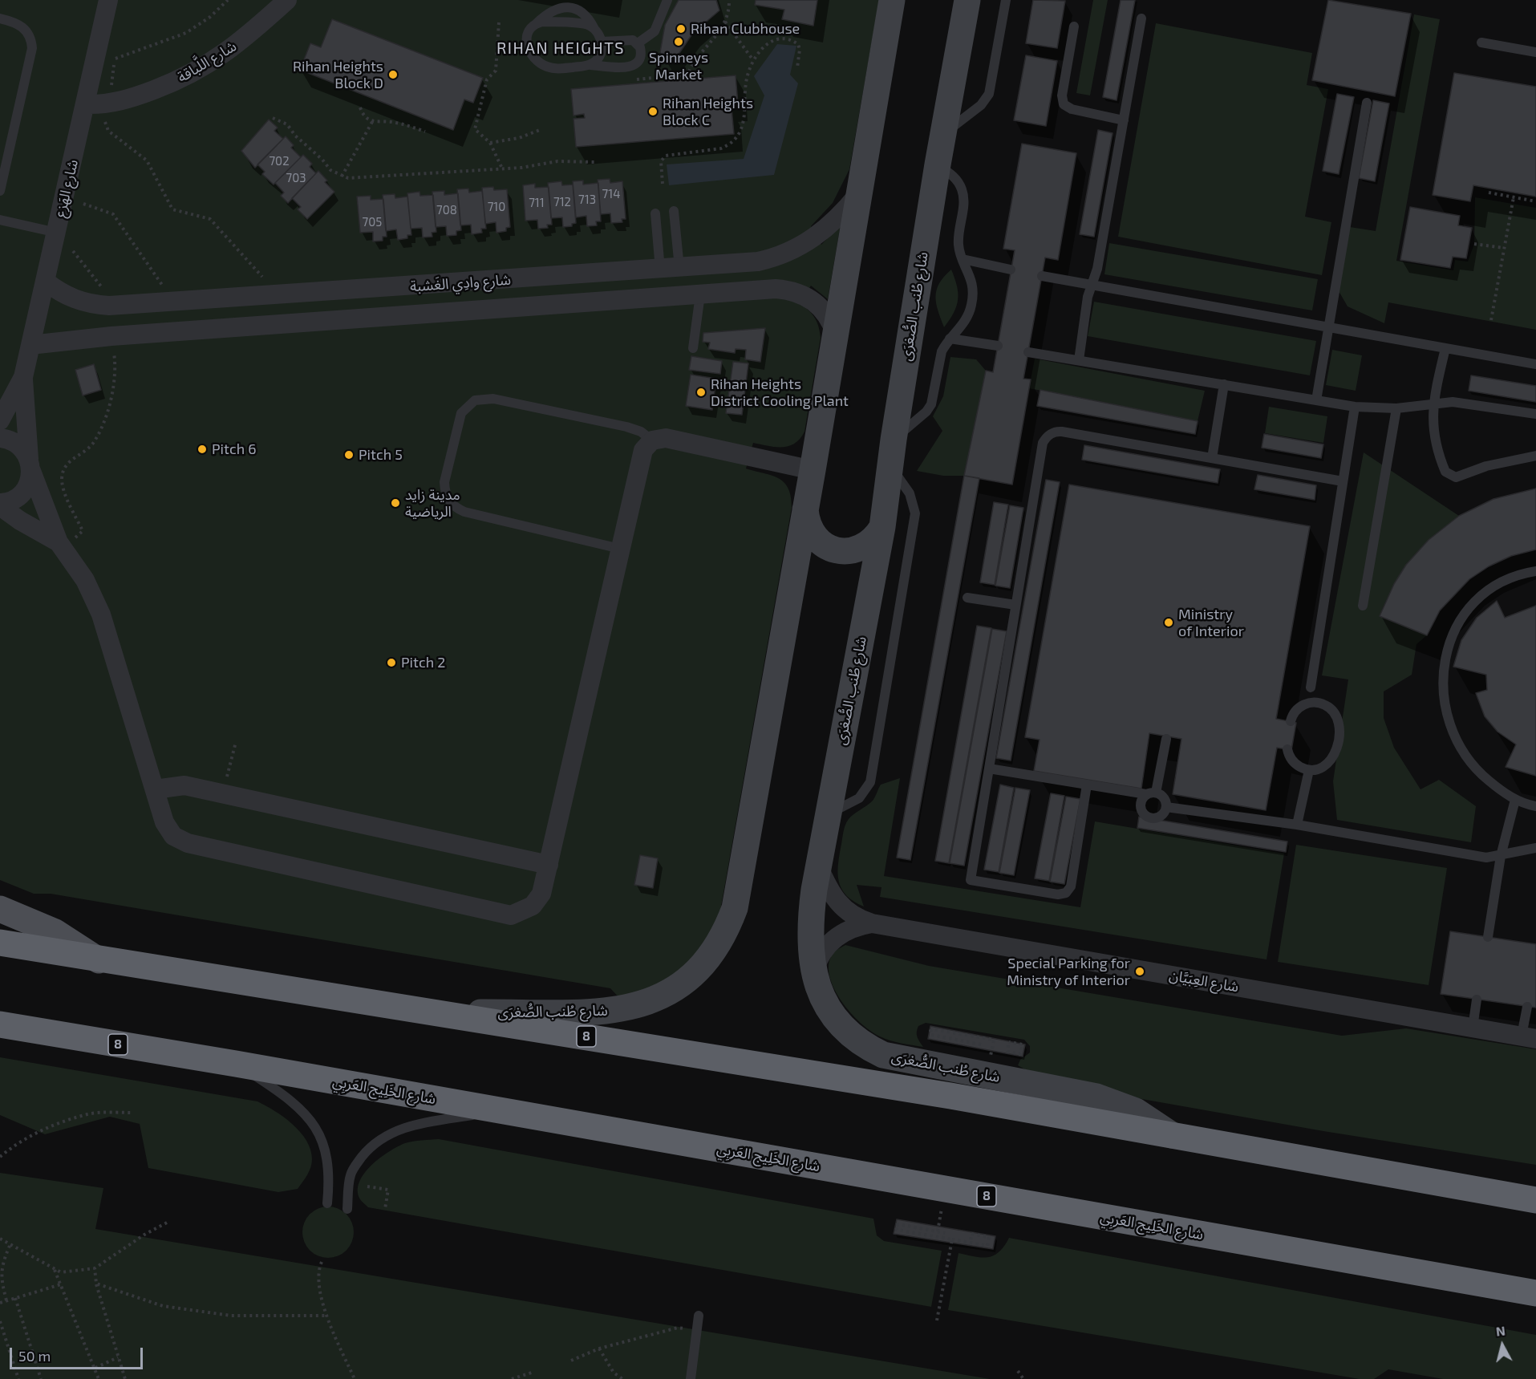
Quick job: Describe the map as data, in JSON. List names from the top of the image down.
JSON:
{
  "streets": {
    "highway": ["8", "شارع الخَلِيج العَربِي"],
    "street": [
      "شارع اللَّباقة",
      "شارع الهَزع",
      "شارع وادِي الغَشبة",
      "شارع طُنب الصُّغرَى",
      "شارع العِبَيَّان"
    ]
  },
  "crossings": [
    ["شارع اللَّباقة", "شارع الهَزع"],
    ["شارع الهَزع", "شارع وادِي الغَشبة"],
    ["شارع وادِي الغَشبة", "شارع طُنب الصُّغرَى"],
    ["شارع طُنب الصُّغرَى", "شارع العِبَيَّان"],
    ["شارع طُنب الصُّغرَى", "8"]
  ],
  "districts": ["RIHAN HEIGHTS"],
  "places": [
    "Rihan Clubhouse",
    "Spinneys Market",
    "Rihan Heights Block D",
    "Rihan Heights Block C",
    "Rihan Heights District Cooling Plant",
    "Pitch 6",
    "Pitch 5",
    "مدينة زايد الرياضية",
    "Ministry of Interior",
    "Pitch 2",
    "Special Parking for Ministry of Interior"
  ],
  "house_numbers": [
    "702",
    "703",
    "714",
    "713",
    "712",
    "711",
    "710",
    "708",
    "705"
  ],
  "scale_bar": "50 m",
  "north": "top"
}
